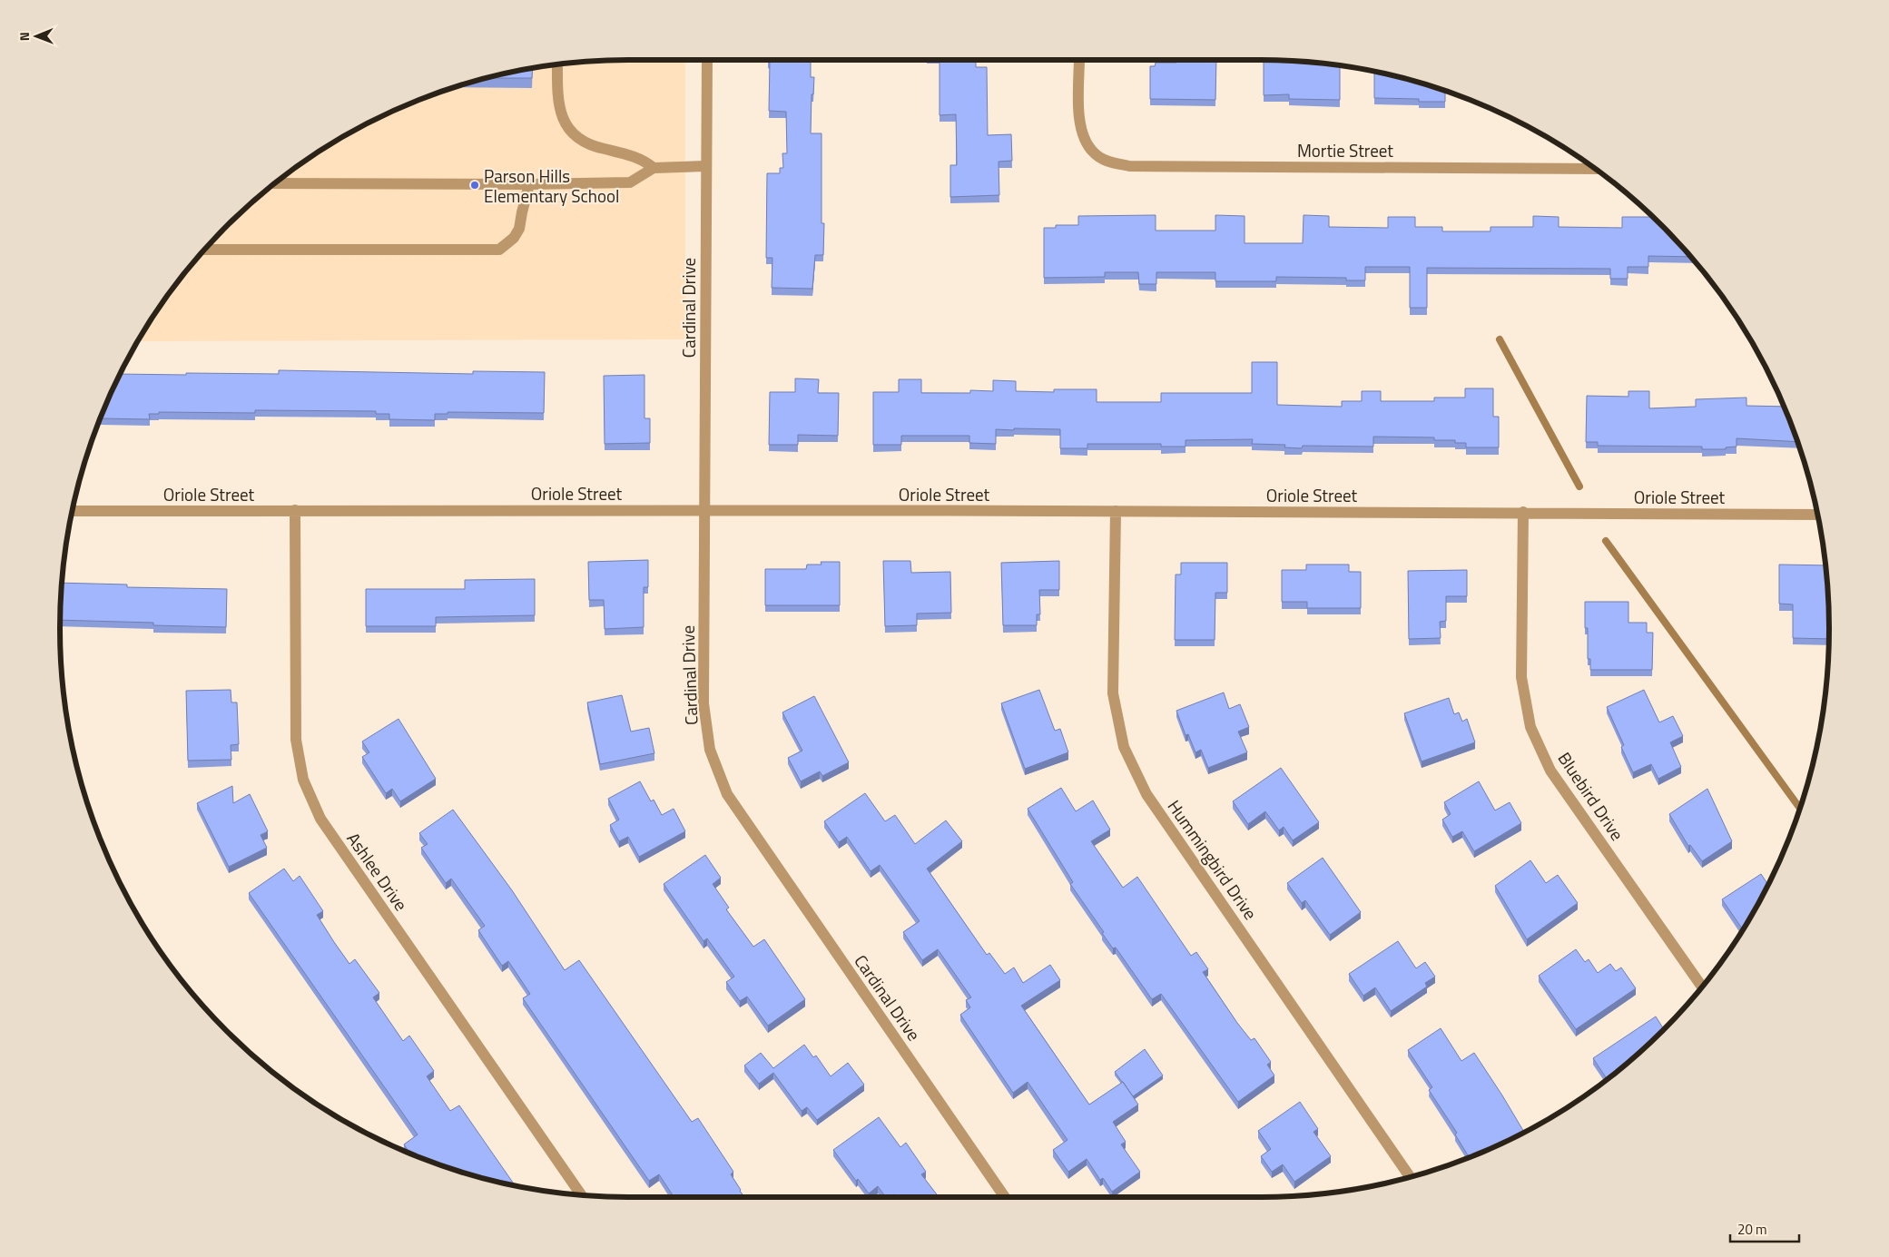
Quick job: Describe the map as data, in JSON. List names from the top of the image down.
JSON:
{
  "streets": {
    "street": [
      "Mortie Street",
      "Cardinal Drive",
      "Oriole Street",
      "Bluebird Drive",
      "Hummingbird Drive",
      "Ashlee Drive"
    ]
  },
  "crossings": [
    ["Cardinal Drive", "Oriole Street"],
    ["Oriole Street", "Bluebird Drive"],
    ["Oriole Street", "Hummingbird Drive"],
    ["Oriole Street", "Ashlee Drive"]
  ],
  "places": ["Parson Hills Elementary School"],
  "scale_bar": "20 m",
  "north": "left"
}
